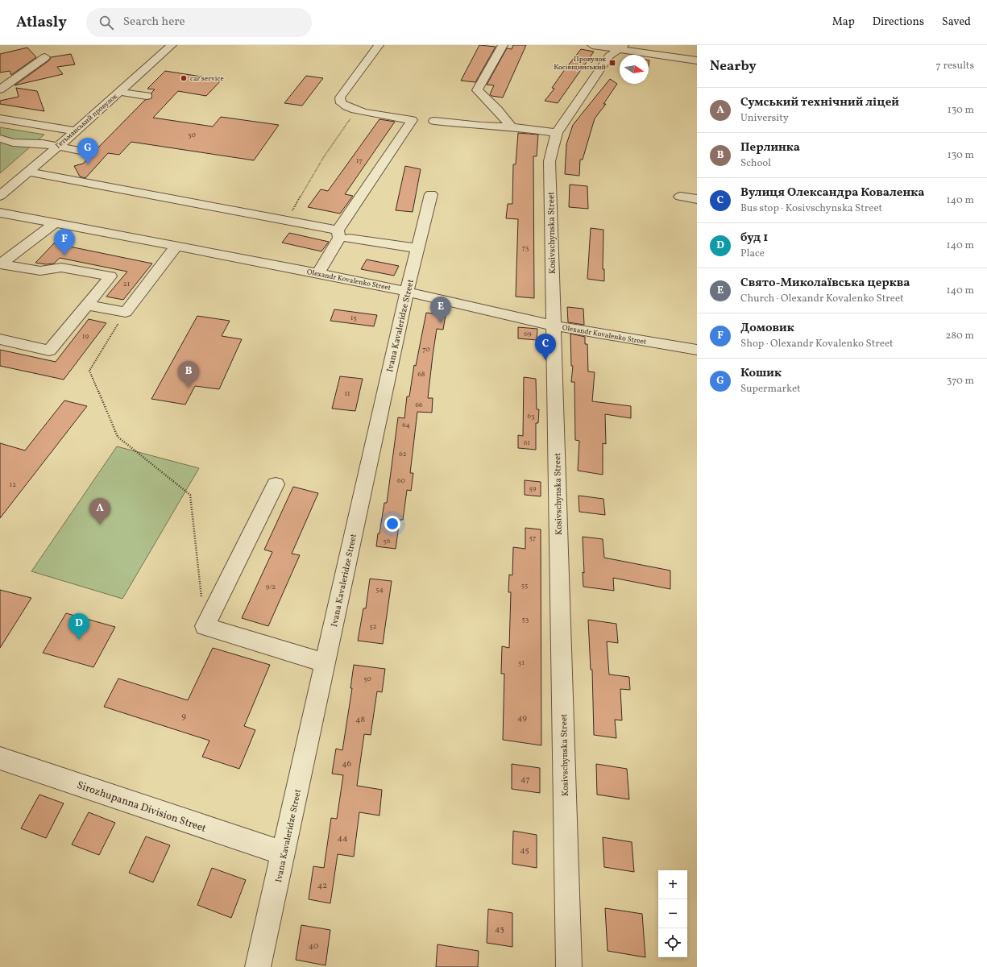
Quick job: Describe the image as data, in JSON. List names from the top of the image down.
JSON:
{
  "streets": {
    "street": [
      "Гетьманський провулок",
      "Kosivschynska Street",
      "Olexandr Kovalenko Street",
      "Ivana Kavaleridze Street",
      "Sirozhupanna Division Street"
    ]
  },
  "crossings": [
    ["Kosivschynska Street", "Olexandr Kovalenko Street"],
    ["Olexandr Kovalenko Street", "Ivana Kavaleridze Street"],
    ["Ivana Kavaleridze Street", "Sirozhupanna Division Street"]
  ],
  "places": {
    "transit": ["Провулок Косівщинський"],
    "other": ["car service"]
  },
  "house_numbers": [
    "30",
    "17",
    "73",
    "21",
    "15",
    "69",
    "19",
    "70",
    "68",
    "11",
    "66",
    "63",
    "64",
    "61",
    "62",
    "60",
    "12",
    "59",
    "57",
    "56",
    "55",
    "9/2",
    "54",
    "53",
    "52",
    "51",
    "50",
    "9",
    "49",
    "48",
    "46",
    "47",
    "44",
    "45",
    "42",
    "43",
    "40"
  ],
  "north": "right",
  "page": {
    "header": "Atlasly",
    "search": "Search here",
    "nav": ["Map", "Directions", "Saved"],
    "heading": ["Nearby", "7 results"],
    "list": [
      {
        "mark": "A",
        "name": "Сумський технічний ліцей",
        "note": "University",
        "value": "130 m"
      },
      {
        "mark": "B",
        "name": "Перлинка",
        "note": "School",
        "value": "130 m"
      },
      {
        "mark": "C",
        "name": "Вулиця Олександра Коваленка",
        "note": "Bus stop · Kosivschynska Street",
        "value": "140 m"
      },
      {
        "mark": "D",
        "name": "буд 1",
        "note": "Place",
        "value": "140 m"
      },
      {
        "mark": "E",
        "name": "Свято-Миколаївська церква",
        "note": "Church · Olexandr Kovalenko Street",
        "value": "140 m"
      },
      {
        "mark": "F",
        "name": "Домовик",
        "note": "Shop · Olexandr Kovalenko Street",
        "value": "280 m"
      },
      {
        "mark": "G",
        "name": "Кошик",
        "note": "Supermarket",
        "value": "370 m"
      }
    ],
    "pins": [
      "G",
      "F",
      "E",
      "C",
      "B",
      "A",
      "D"
    ],
    "map_buttons": ["+", "−"]
  }
}
